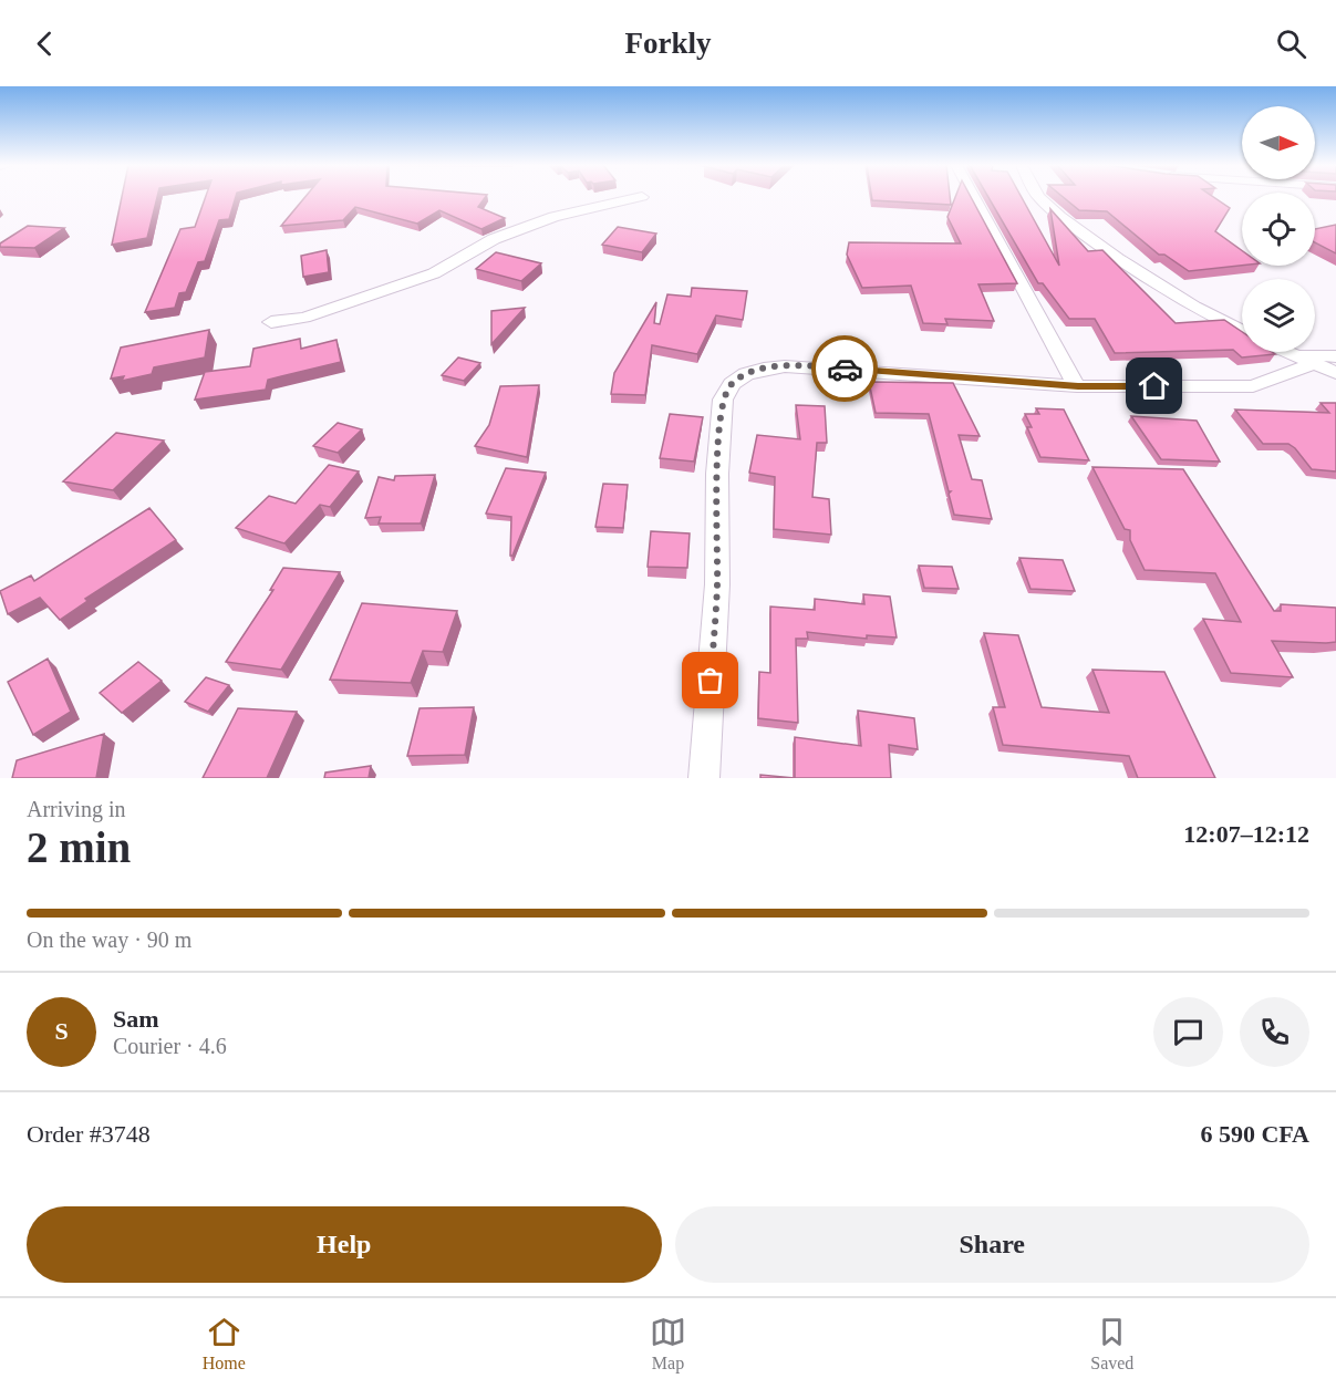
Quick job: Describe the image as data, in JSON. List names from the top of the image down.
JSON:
{
  "north": "right",
  "page": {
    "header": "Forkly",
    "heading": ["2 min", "Arriving in", "12:07–12:12"],
    "panel": [
      "Sam",
      "Courier · 4.6",
      "Order #3748",
      "6 590 CFA"
    ],
    "bar": "On the way · 90 m",
    "round": "S",
    "buttons": ["Help", "Share"],
    "tabs": ["Home", "Map", "Saved"]
  }
}
